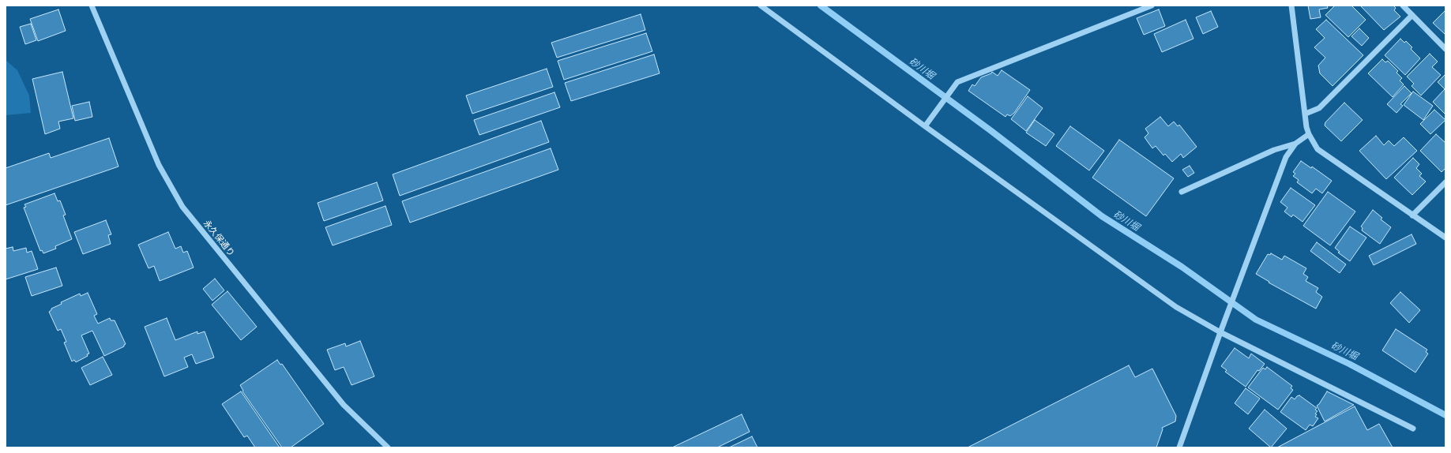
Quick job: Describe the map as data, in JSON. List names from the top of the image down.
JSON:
{
  "streets": {
    "street": ["永久保通り"]
  },
  "water": ["砂川堀"]
}
